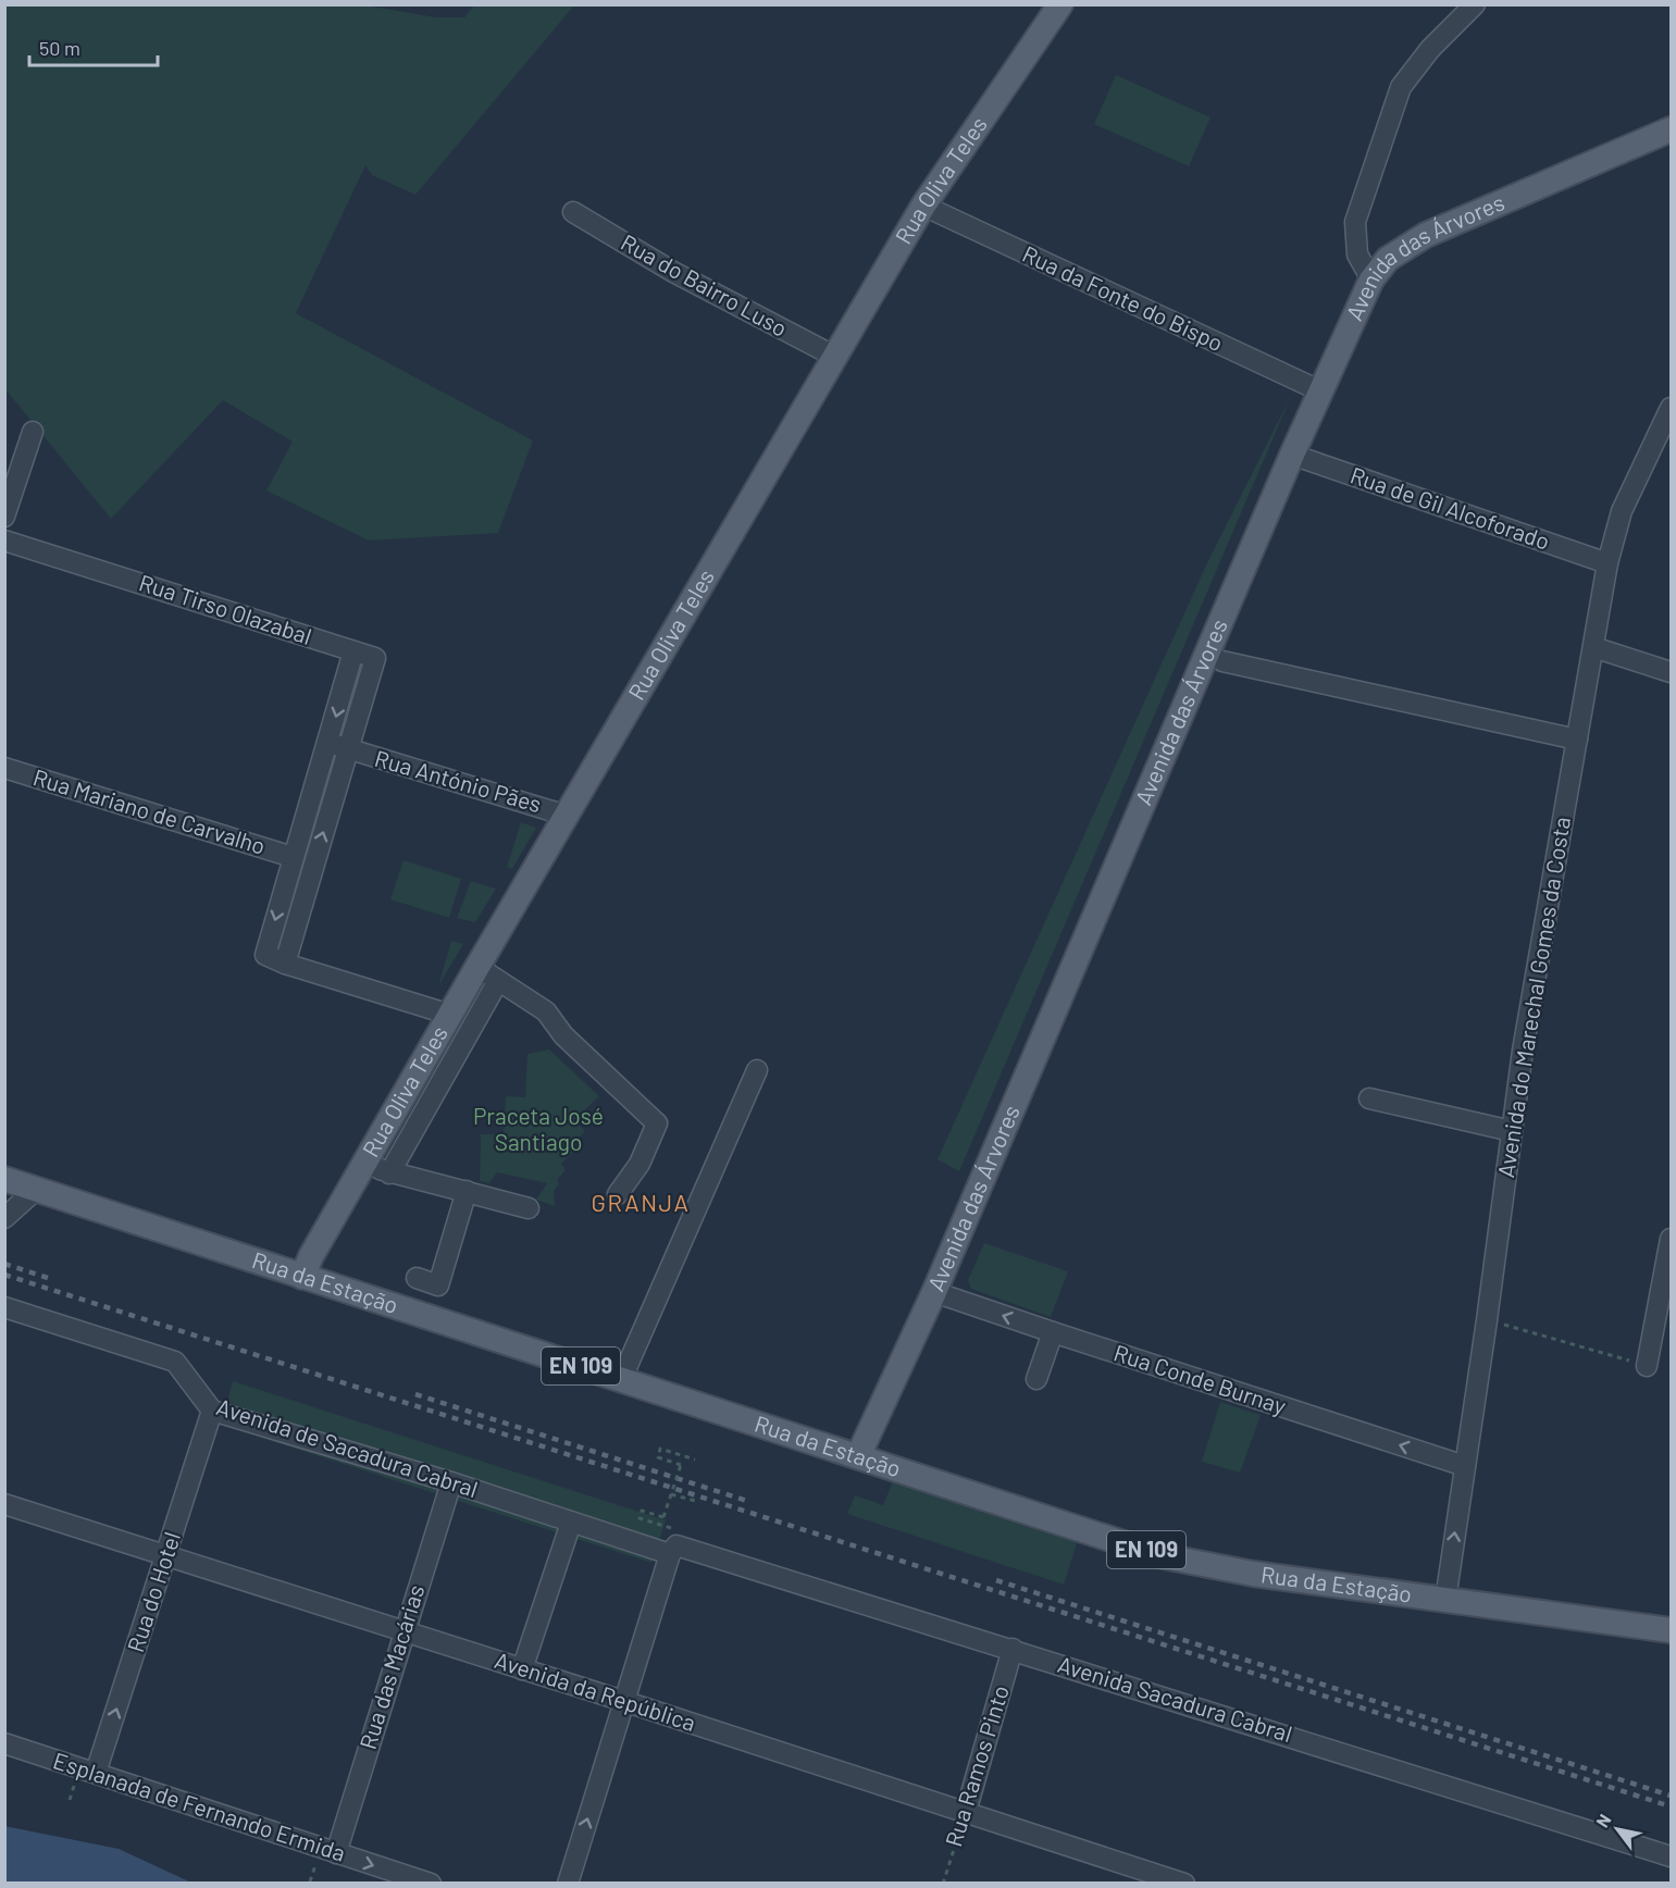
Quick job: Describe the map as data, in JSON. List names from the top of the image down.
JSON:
{
  "streets": {
    "main road": [
      "Rua Oliva Teles",
      "Avenida das Árvores",
      "Rua da Estação",
      "EN 109"
    ],
    "street": [
      "Rua do Bairro Luso",
      "Rua da Fonte do Bispo",
      "Rua de Gil Alcoforado",
      "Rua Tirso Olazabal",
      "Rua António Pães",
      "Rua Mariano de Carvalho",
      "Avenida do Marechal Gomes da Costa",
      "Rua Conde Burnay",
      "Avenida de Sacadura Cabral",
      "Rua do Hotel",
      "Rua das Macárias",
      "Avenida da República",
      "Avenida Sacadura Cabral",
      "Rua Ramos Pinto",
      "Esplanada de Fernando Ermida"
    ]
  },
  "crossings": [
    ["Rua Oliva Teles", "Rua do Bairro Luso"],
    ["Rua Oliva Teles", "Rua da Fonte do Bispo"],
    ["Rua Oliva Teles", "Rua António Pães"],
    ["Rua Oliva Teles", "Rua da Estação"],
    ["Avenida das Árvores", "Rua da Fonte do Bispo"],
    ["Avenida das Árvores", "Rua de Gil Alcoforado"],
    ["Avenida das Árvores", "Rua da Estação"],
    ["Avenida das Árvores", "Rua Conde Burnay"],
    ["Rua de Gil Alcoforado", "Avenida do Marechal Gomes da Costa"],
    ["Rua Tirso Olazabal", "Rua António Pães"],
    ["Avenida do Marechal Gomes da Costa", "Rua da Estação"],
    ["Avenida do Marechal Gomes da Costa", "Rua Conde Burnay"],
    ["Avenida de Sacadura Cabral", "Rua do Hotel"],
    ["Avenida de Sacadura Cabral", "Rua das Macárias"],
    ["Avenida de Sacadura Cabral", "Avenida Sacadura Cabral"],
    ["Rua do Hotel", "Avenida da República"],
    ["Rua do Hotel", "Esplanada de Fernando Ermida"],
    ["Rua das Macárias", "Avenida da República"],
    ["Rua das Macárias", "Esplanada de Fernando Ermida"],
    ["Avenida da República", "Rua Ramos Pinto"],
    ["Avenida Sacadura Cabral", "Rua Ramos Pinto"]
  ],
  "one_way": ["Rua Conde Burnay", "Rua do Hotel"],
  "districts": ["GRANJA"],
  "parks": ["Praceta José Santiago"],
  "scale_bar": "50 m",
  "north": "top left"
}
